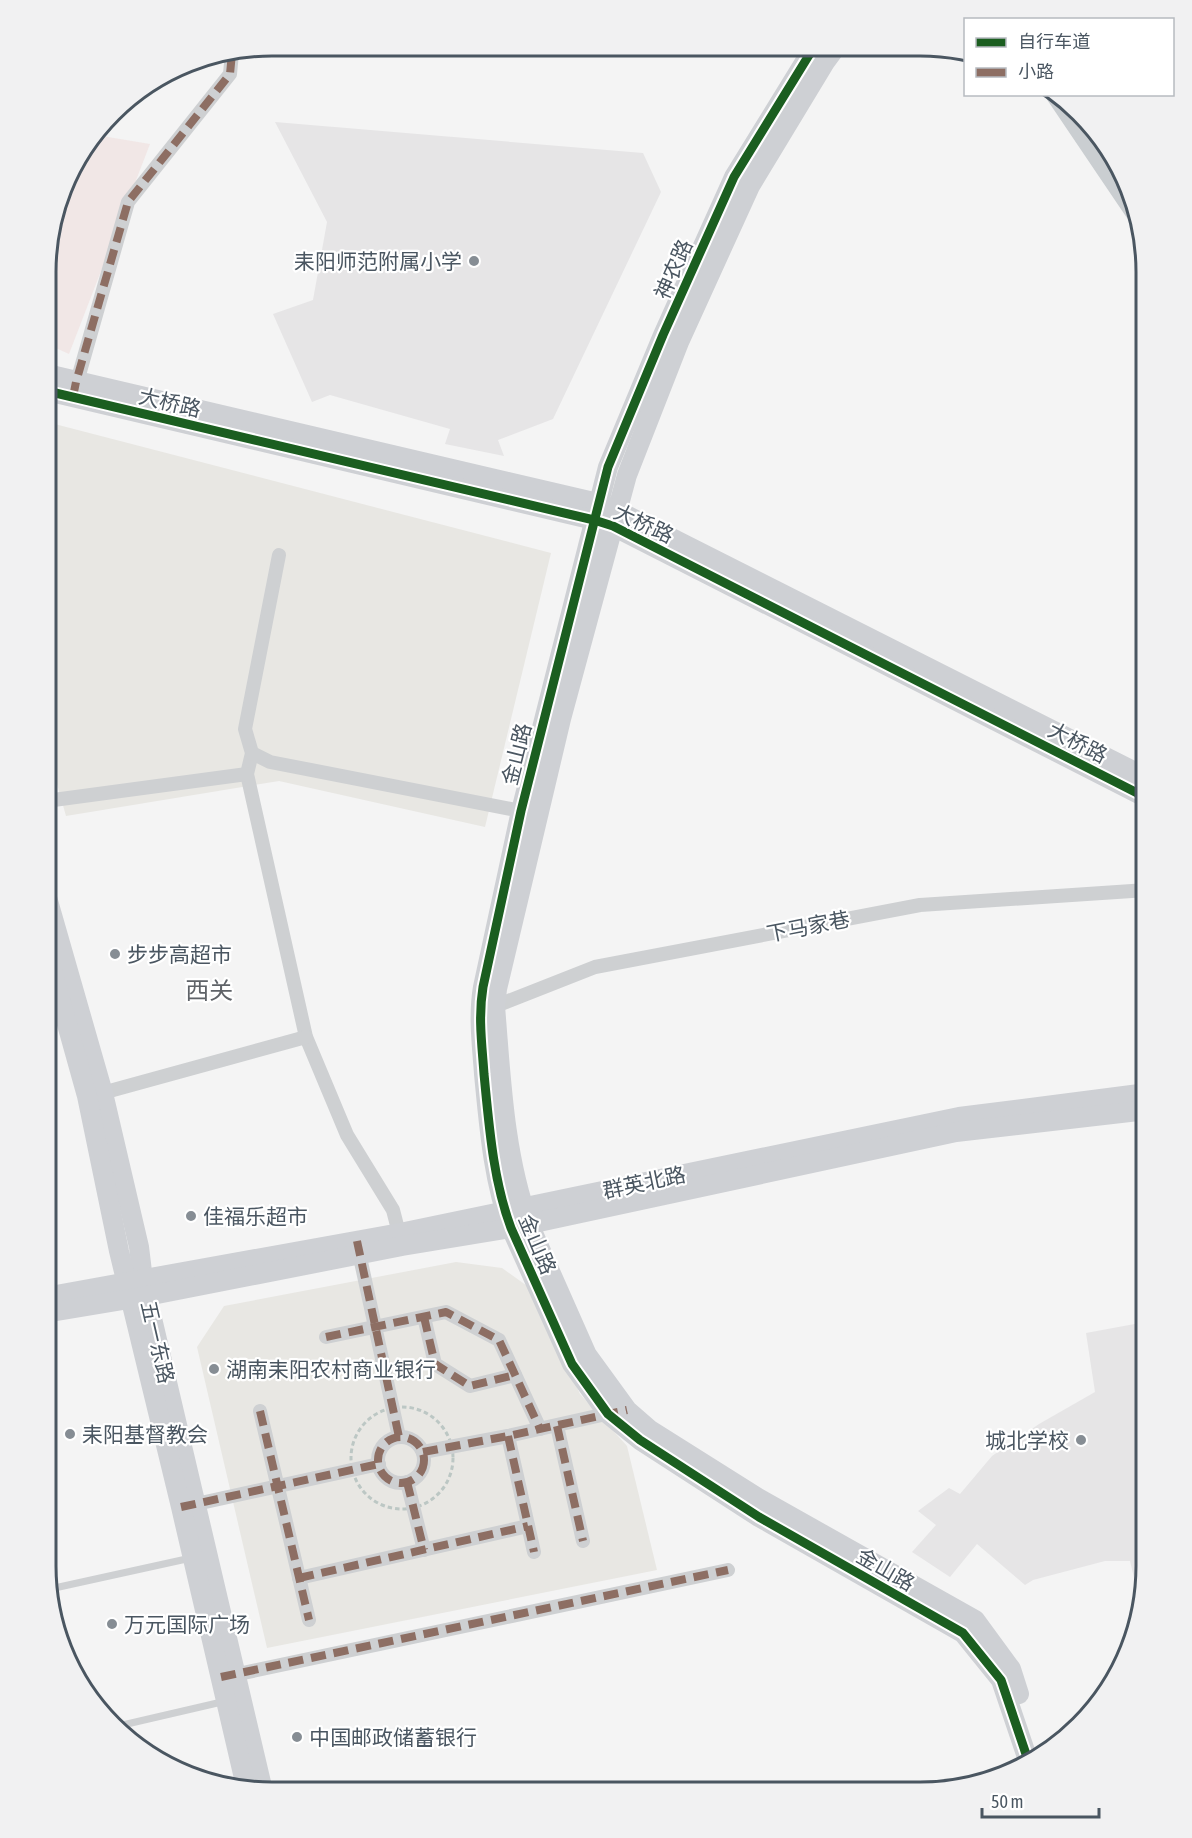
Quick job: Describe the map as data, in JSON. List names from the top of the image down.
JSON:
{
  "streets": {
    "street": [
      "神农路",
      "大桥路",
      "金山路",
      "下马家巷",
      "群英北路",
      "五一东路"
    ]
  },
  "crossings": [
    ["神农路", "大桥路"],
    ["神农路", "金山路"],
    ["大桥路", "金山路"],
    ["金山路", "下马家巷"],
    ["金山路", "群英北路"],
    ["群英北路", "五一东路"]
  ],
  "districts": ["西关"],
  "places": [
    "耒阳师范附属小学",
    "步步高超市",
    "佳福乐超市",
    "湖南耒阳农村商业银行",
    "耒阳基督教会",
    "城北学校",
    "万元国际广场",
    "中国邮政储蓄银行"
  ],
  "legend": ["自行车道", "小路"],
  "scale_bar": "50 m"
}
